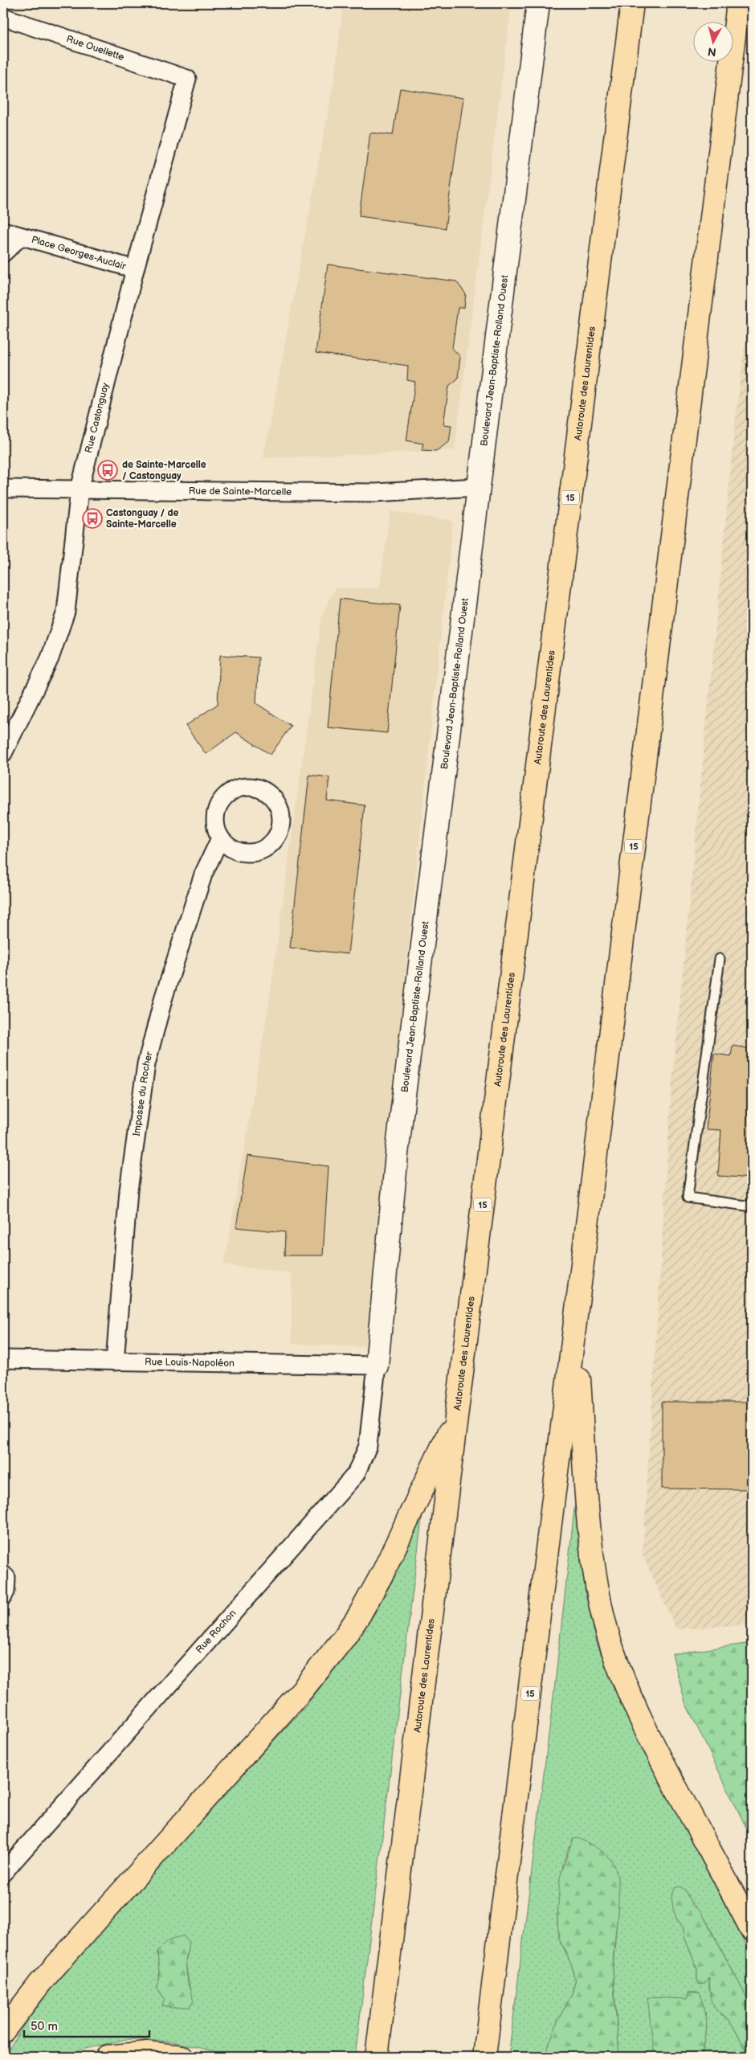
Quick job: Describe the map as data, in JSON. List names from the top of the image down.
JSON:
{
  "streets": {
    "highway": ["Autoroute des Laurentides", "15"],
    "street": [
      "Rue Ouellette",
      "Place Georges-Auclair",
      "Boulevard Jean-Baptiste-Rolland Ouest",
      "Rue Castonguay",
      "Rue de Sainte-Marcelle",
      "Impasse du Rocher",
      "Rue Louis-Napoléon",
      "Rue Rochon"
    ]
  },
  "crossings": [
    ["Rue Ouellette", "Rue Castonguay"],
    ["Place Georges-Auclair", "Rue Castonguay"],
    ["Boulevard Jean-Baptiste-Rolland Ouest", "Rue de Sainte-Marcelle"],
    ["Boulevard Jean-Baptiste-Rolland Ouest", "Rue Louis-Napoléon"],
    ["Boulevard Jean-Baptiste-Rolland Ouest", "Rue Rochon"],
    ["Rue Castonguay", "Rue de Sainte-Marcelle"],
    ["Impasse du Rocher", "Rue Louis-Napoléon"],
    ["Rue Louis-Napoléon", "Rue Rochon"]
  ],
  "places": {
    "bus stop": ["de Sainte-Marcelle / Castonguay", "Castonguay / de Sainte-Marcelle"]
  },
  "scale_bar": "50 m",
  "north": "bottom"
}
